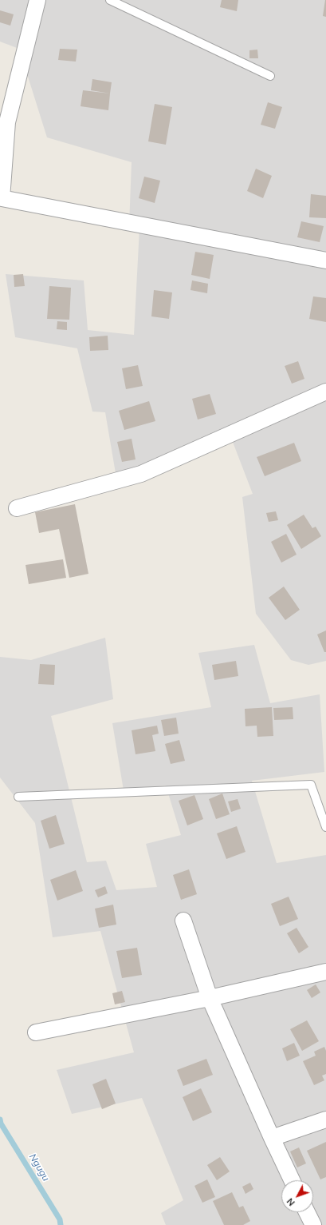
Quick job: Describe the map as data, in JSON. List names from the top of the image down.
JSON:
{
  "water": ["Ngugu"],
  "north": "bottom left"
}
